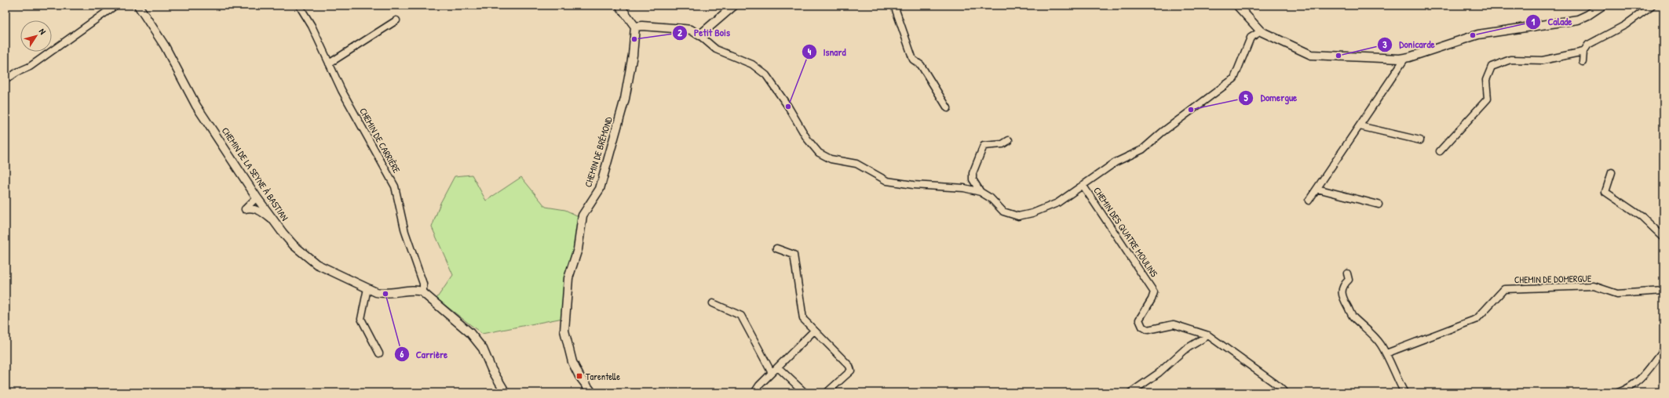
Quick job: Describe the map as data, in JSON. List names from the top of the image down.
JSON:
{
  "streets": {
    "street": [
      "CHEMIN DE CARRIÈRE",
      "CHEMIN DE BRÉMOND",
      "CHEMIN DE LA SEYNE À BASTIAN",
      "CHEMIN DES QUATRE MOULINS",
      "CHEMIN DE DOMERGUE"
    ]
  },
  "crossings": [
    ["CHEMIN DE CARRIÈRE", "CHEMIN DE LA SEYNE À BASTIAN"],
    ["CHEMIN DE BRÉMOND", "CHEMIN DES QUATRE MOULINS"]
  ],
  "places": {
    "other": [
      "Calade",
      "Petit Bois",
      "Donicarde",
      "Isnard",
      "Domergue",
      "Carrière"
    ],
    "transit": ["Tarentelle"]
  },
  "north": "top right"
}
